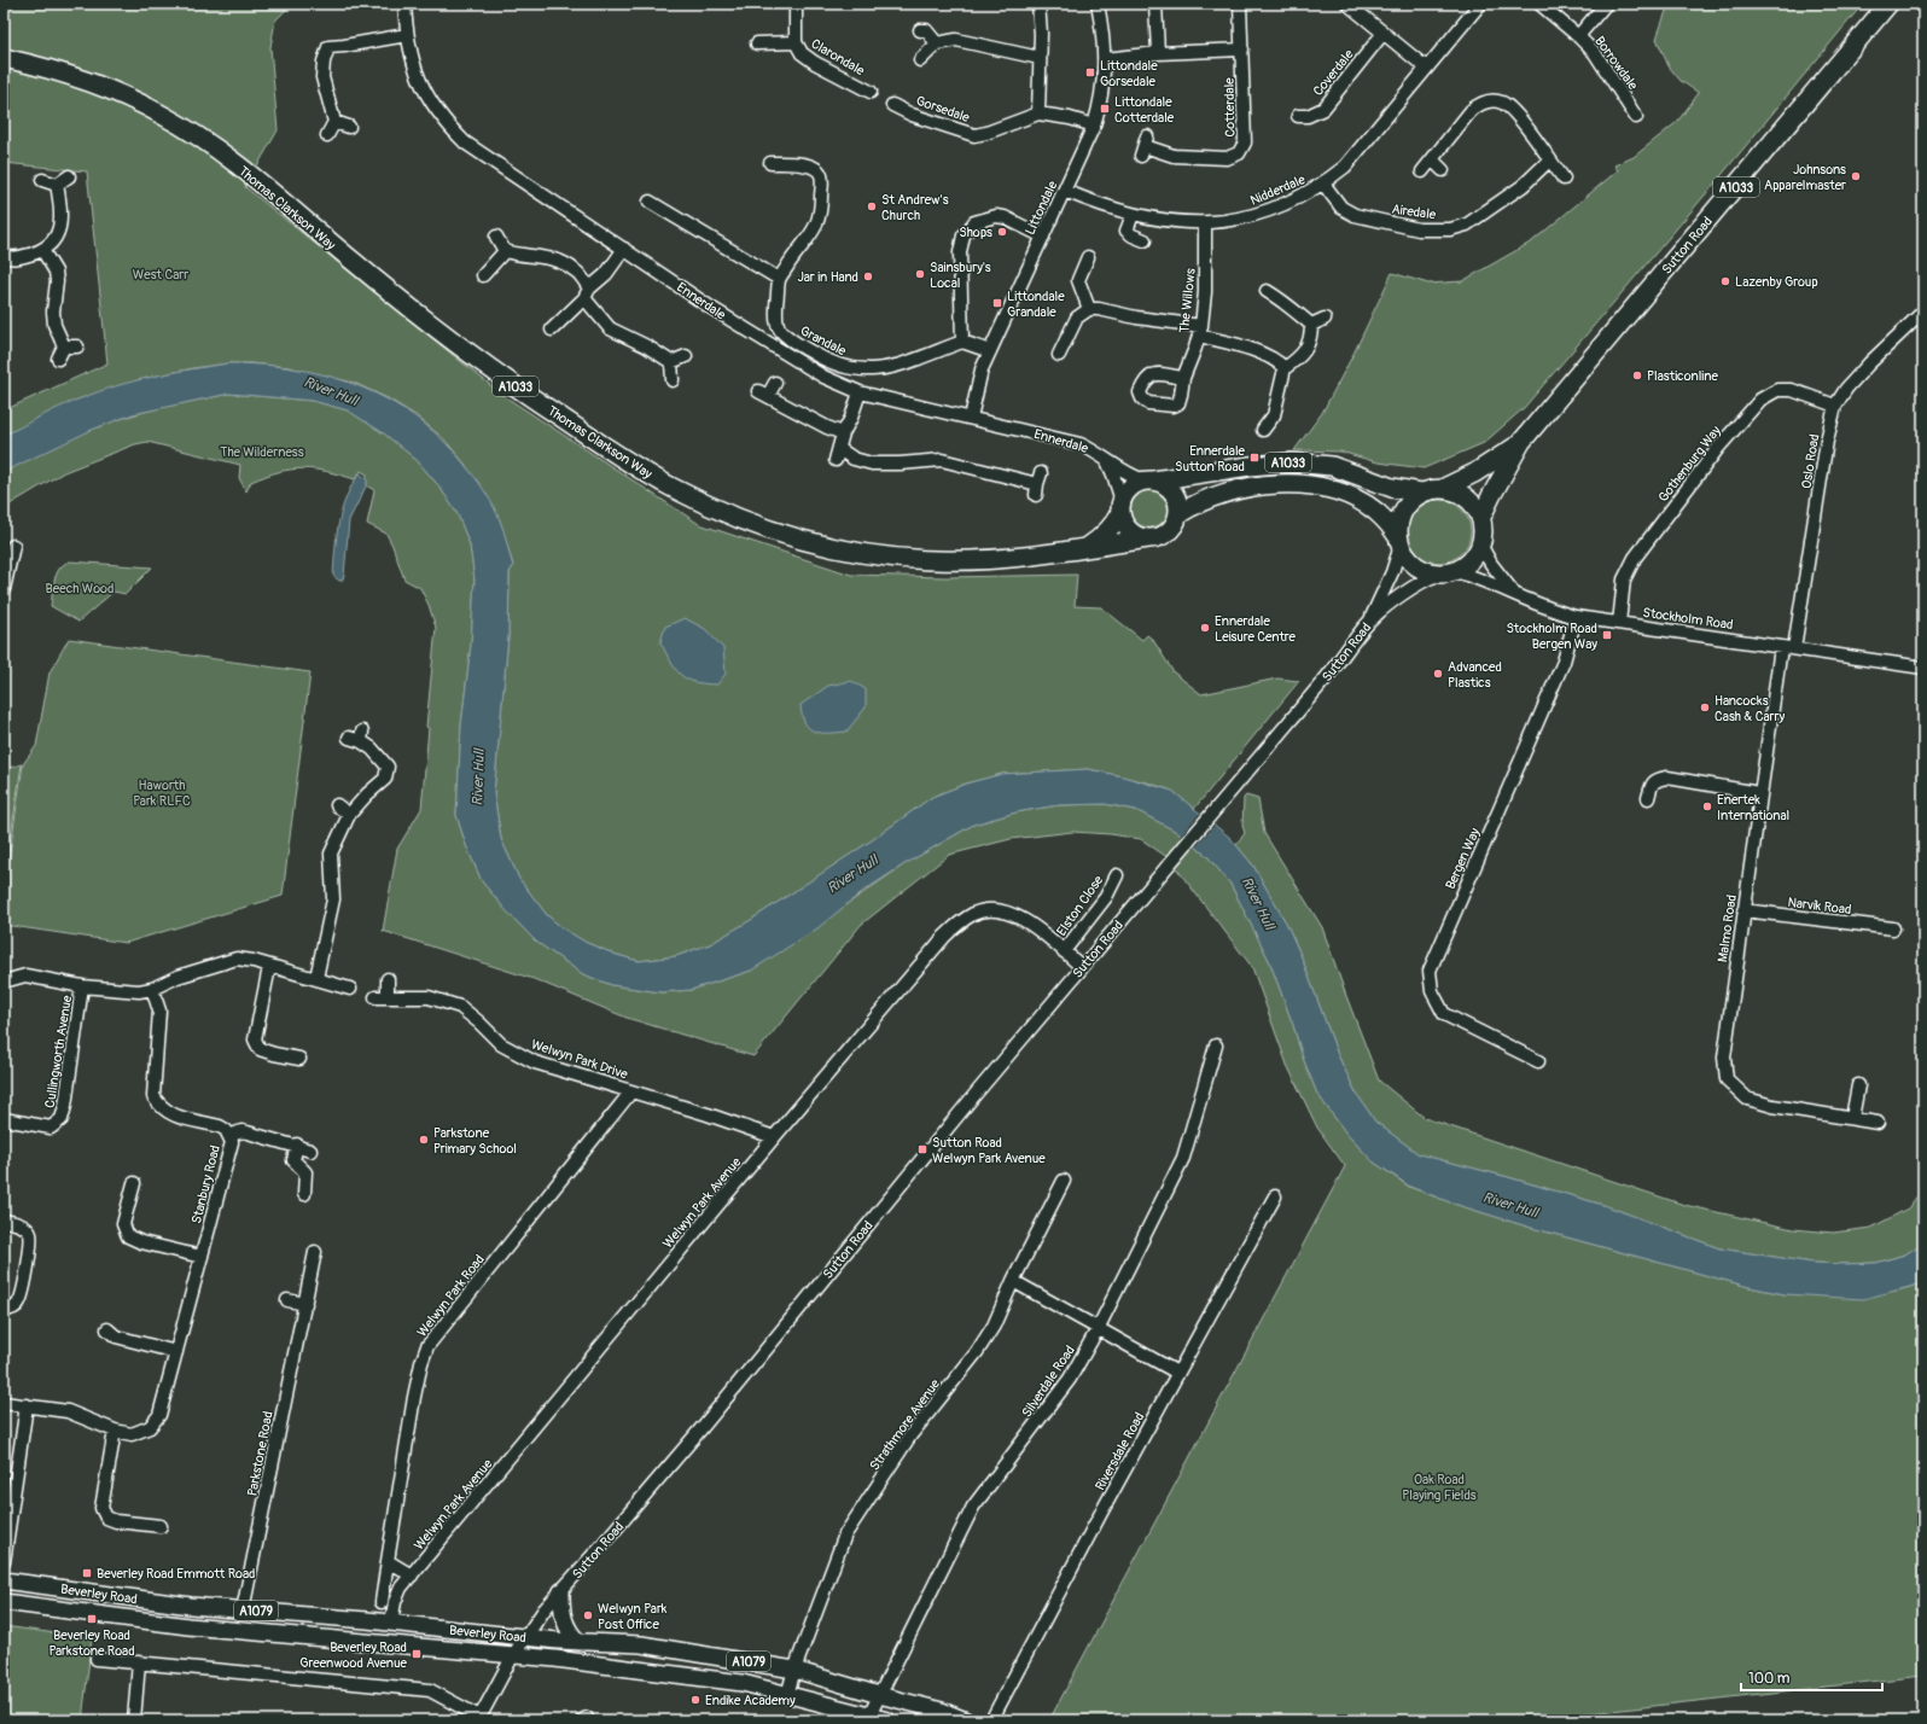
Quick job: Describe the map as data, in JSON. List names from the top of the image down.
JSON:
{
  "streets": {
    "highway": ["A1033", "Thomas Clarkson Way", "Sutton Road"],
    "main road": ["Beverley Road", "A1079"],
    "street": [
      "Clarondale",
      "Borrowdale",
      "Coverdale",
      "Cotterdale",
      "Gorsedale",
      "Nidderdale",
      "Littondale",
      "Airedale",
      "Ennerdale",
      "The Willows",
      "Grandale",
      "Oslo Road",
      "Gothenburg Way",
      "Stockholm Road",
      "Bergen Way",
      "Elston Close",
      "Narvik Road",
      "Malmo Road",
      "Cullingworth Avenue",
      "Welwyn Park Drive",
      "Stanbury Road",
      "Welwyn Park Avenue",
      "Welwyn Park Road",
      "Silverdale Road",
      "Strathmore Avenue",
      "Riversdale Road",
      "Parkstone Road"
    ]
  },
  "crossings": [
    ["A1033", "Thomas Clarkson Way"],
    ["A1033", "Sutton Road"],
    ["A1033", "Ennerdale"],
    ["A1033", "Stockholm Road"],
    ["Nidderdale", "Littondale"],
    ["Nidderdale", "Airedale"],
    ["Nidderdale", "The Willows"],
    ["Littondale", "Ennerdale"],
    ["Sutton Road", "Stockholm Road"],
    ["Sutton Road", "Welwyn Park Avenue"],
    ["Sutton Road", "Beverley Road"],
    ["Oslo Road", "Gothenburg Way"],
    ["Oslo Road", "Stockholm Road"],
    ["Gothenburg Way", "Stockholm Road"],
    ["Stockholm Road", "Bergen Way"],
    ["Stockholm Road", "Malmo Road"],
    ["Elston Close", "Welwyn Park Avenue"],
    ["Narvik Road", "Malmo Road"],
    ["Welwyn Park Drive", "Welwyn Park Avenue"],
    ["Welwyn Park Drive", "Welwyn Park Road"],
    ["Welwyn Park Avenue", "Beverley Road"],
    ["Silverdale Road", "Beverley Road"],
    ["Strathmore Avenue", "Beverley Road"],
    ["Parkstone Road", "Beverley Road"]
  ],
  "water": ["River Hull"],
  "parks": [
    "West Carr",
    "The Wilderness",
    "Beech Wood",
    "Haworth Park RLFC",
    "Oak Road Playing Fields"
  ],
  "places": {
    "transit": [
      "Littondale Gorsedale",
      "Littondale Cotterdale",
      "Littondale Grandale",
      "Ennerdale Sutton Road",
      "Stockholm Road Bergen Way",
      "Sutton Road Welwyn Park Avenue",
      "Beverley Road Emmott Road",
      "Beverley Road Parkstone Road",
      "Beverley Road Greenwood Avenue"
    ],
    "other": [
      "Johnsons Apparelmaster",
      "St Andrew's Church",
      "Shops",
      "Sainsbury's Local",
      "Jar in Hand",
      "Lazenby Group",
      "Plasticonline",
      "Ennerdale Leisure Centre",
      "Advanced Plastics",
      "Hancocks Cash & Carry",
      "Enertek International",
      "Parkstone Primary School",
      "Welwyn Park Post Office",
      "Endike Academy"
    ]
  },
  "scale_bar": "100 m"
}
